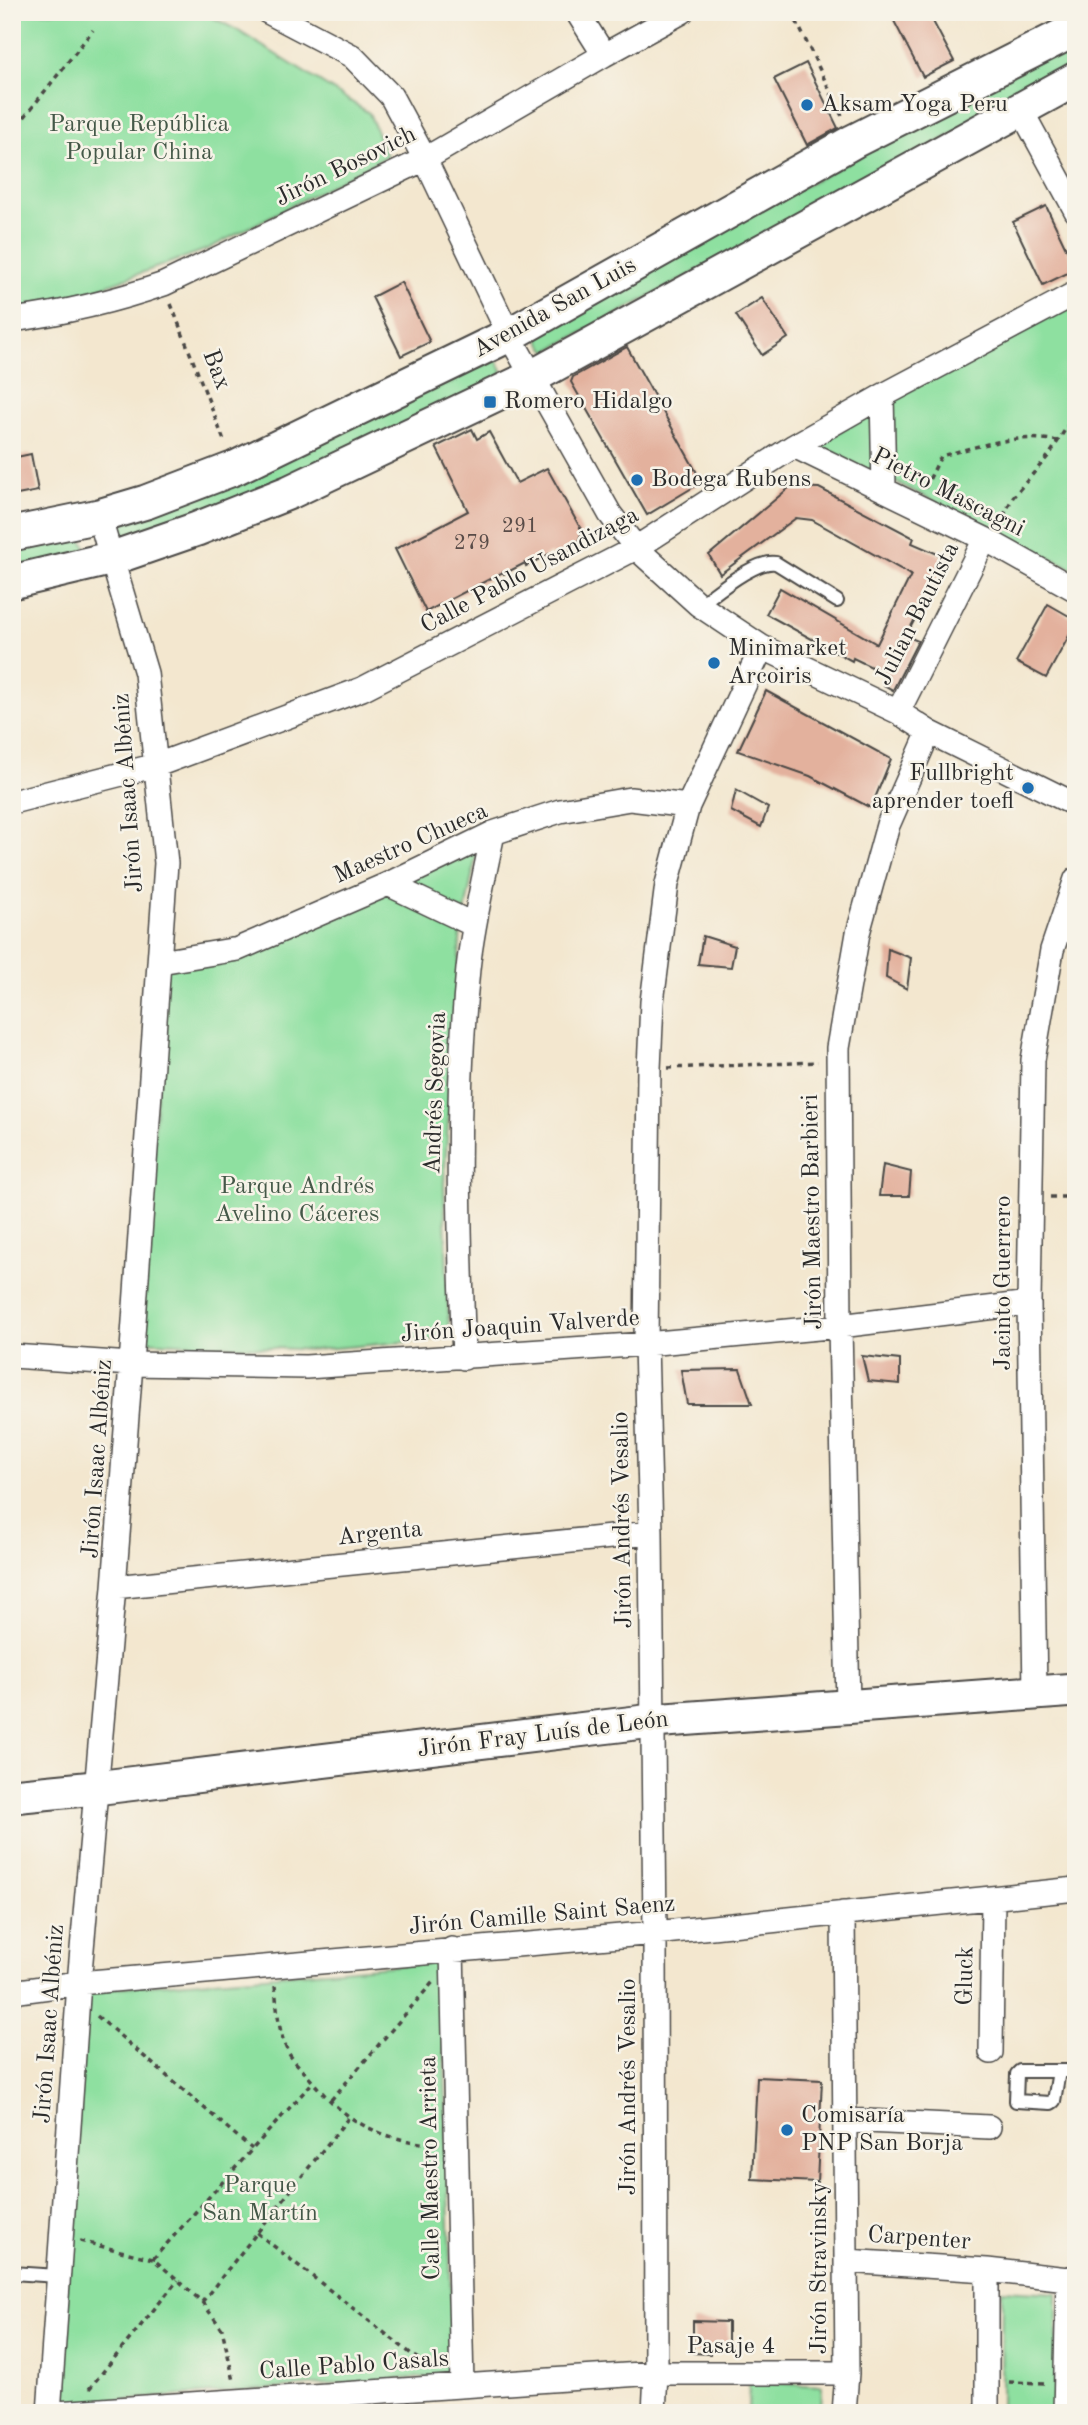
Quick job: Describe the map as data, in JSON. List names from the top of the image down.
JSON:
{
  "streets": {
    "main road": ["Avenida San Luis", "Jirón Fray Luís de León"],
    "street": [
      "Jirón Bosovich",
      "Pietro Mascagni",
      "Calle Pablo Usandizaga",
      "Julian Bautista",
      "Jirón Isaac Albéniz",
      "Maestro Chueca",
      "Andrés Segovia",
      "Jirón Maestro Barbieri",
      "Jacinto Guerrero",
      "Jirón Joaquin Valverde",
      "Jirón Andrés Vesalio",
      "Argenta",
      "Jirón Camille Saint Saenz",
      "Gluck",
      "Calle Maestro Arrieta",
      "Carpenter",
      "Jirón Stravinsky",
      "Pasaje 4",
      "Calle Pablo Casals"
    ],
    "path": ["Bax"]
  },
  "crossings": [
    ["Jirón Bosovich", "Bax"],
    ["Avenida San Luis", "Bax"],
    ["Avenida San Luis", "Jirón Isaac Albéniz"],
    ["Pietro Mascagni", "Calle Pablo Usandizaga"],
    ["Pietro Mascagni", "Julian Bautista"],
    ["Calle Pablo Usandizaga", "Jirón Isaac Albéniz"],
    ["Jirón Isaac Albéniz", "Maestro Chueca"],
    ["Jirón Isaac Albéniz", "Jirón Joaquin Valverde"],
    ["Jirón Isaac Albéniz", "Argenta"],
    ["Jirón Isaac Albéniz", "Jirón Fray Luís de León"],
    ["Jirón Isaac Albéniz", "Jirón Camille Saint Saenz"],
    ["Jirón Isaac Albéniz", "Calle Pablo Casals"],
    ["Maestro Chueca", "Andrés Segovia"],
    ["Maestro Chueca", "Jirón Andrés Vesalio"],
    ["Andrés Segovia", "Jirón Joaquin Valverde"],
    ["Jirón Maestro Barbieri", "Jirón Joaquin Valverde"],
    ["Jirón Maestro Barbieri", "Jirón Fray Luís de León"],
    ["Jacinto Guerrero", "Jirón Joaquin Valverde"],
    ["Jacinto Guerrero", "Jirón Fray Luís de León"],
    ["Jirón Joaquin Valverde", "Jirón Andrés Vesalio"],
    ["Jirón Andrés Vesalio", "Argenta"],
    ["Jirón Andrés Vesalio", "Jirón Fray Luís de León"],
    ["Jirón Andrés Vesalio", "Jirón Camille Saint Saenz"],
    ["Jirón Andrés Vesalio", "Pasaje 4"],
    ["Jirón Andrés Vesalio", "Calle Pablo Casals"],
    ["Jirón Camille Saint Saenz", "Gluck"],
    ["Jirón Camille Saint Saenz", "Calle Maestro Arrieta"],
    ["Jirón Camille Saint Saenz", "Jirón Stravinsky"],
    ["Calle Maestro Arrieta", "Calle Pablo Casals"],
    ["Carpenter", "Jirón Stravinsky"],
    ["Jirón Stravinsky", "Pasaje 4"],
    ["Pasaje 4", "Calle Pablo Casals"]
  ],
  "parks": ["Parque República Popular China", "Parque Andrés Avelino Cáceres", "Parque San Martín"],
  "places": {
    "other": [
      "Aksam Yoga Peru",
      "Bodega Rubens",
      "Minimarket Arcoiris",
      "Fullbright aprender toefl",
      "Comisaría PNP San Borja"
    ],
    "transit": ["Romero Hidalgo"]
  },
  "house_numbers": ["291", "279"]
}
